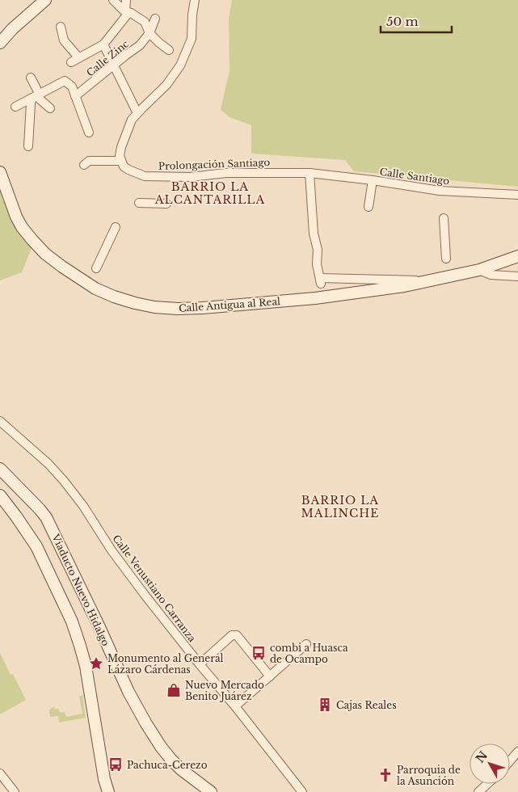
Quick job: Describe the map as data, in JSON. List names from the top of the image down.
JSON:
{
  "streets": {
    "main road": ["Calle Antigua al Real", "Viaducto Nuevo Hidalgo"],
    "street": [
      "Calle Zinc",
      "Prolongación Santiago",
      "Calle Santiago",
      "Calle Venustiano Carranza"
    ]
  },
  "crossings": [
    ["Prolongación Santiago", "Calle Santiago"]
  ],
  "districts": ["BARRIO LA ALCANTARILLA", "BARRIO LA MALINCHE"],
  "places": {
    "bus stop": ["combi a Huasca de Ocampo", "Pachuca-Cerezo"],
    "place": ["Monumento al General Lázaro Cárdenas"],
    "shop": ["Nuevo Mercado Benito Juárez"],
    "building": ["Cajas Reales"],
    "church": ["Parroquia de la Asunción"]
  },
  "scale_bar": "50 m",
  "north": "top left"
}
